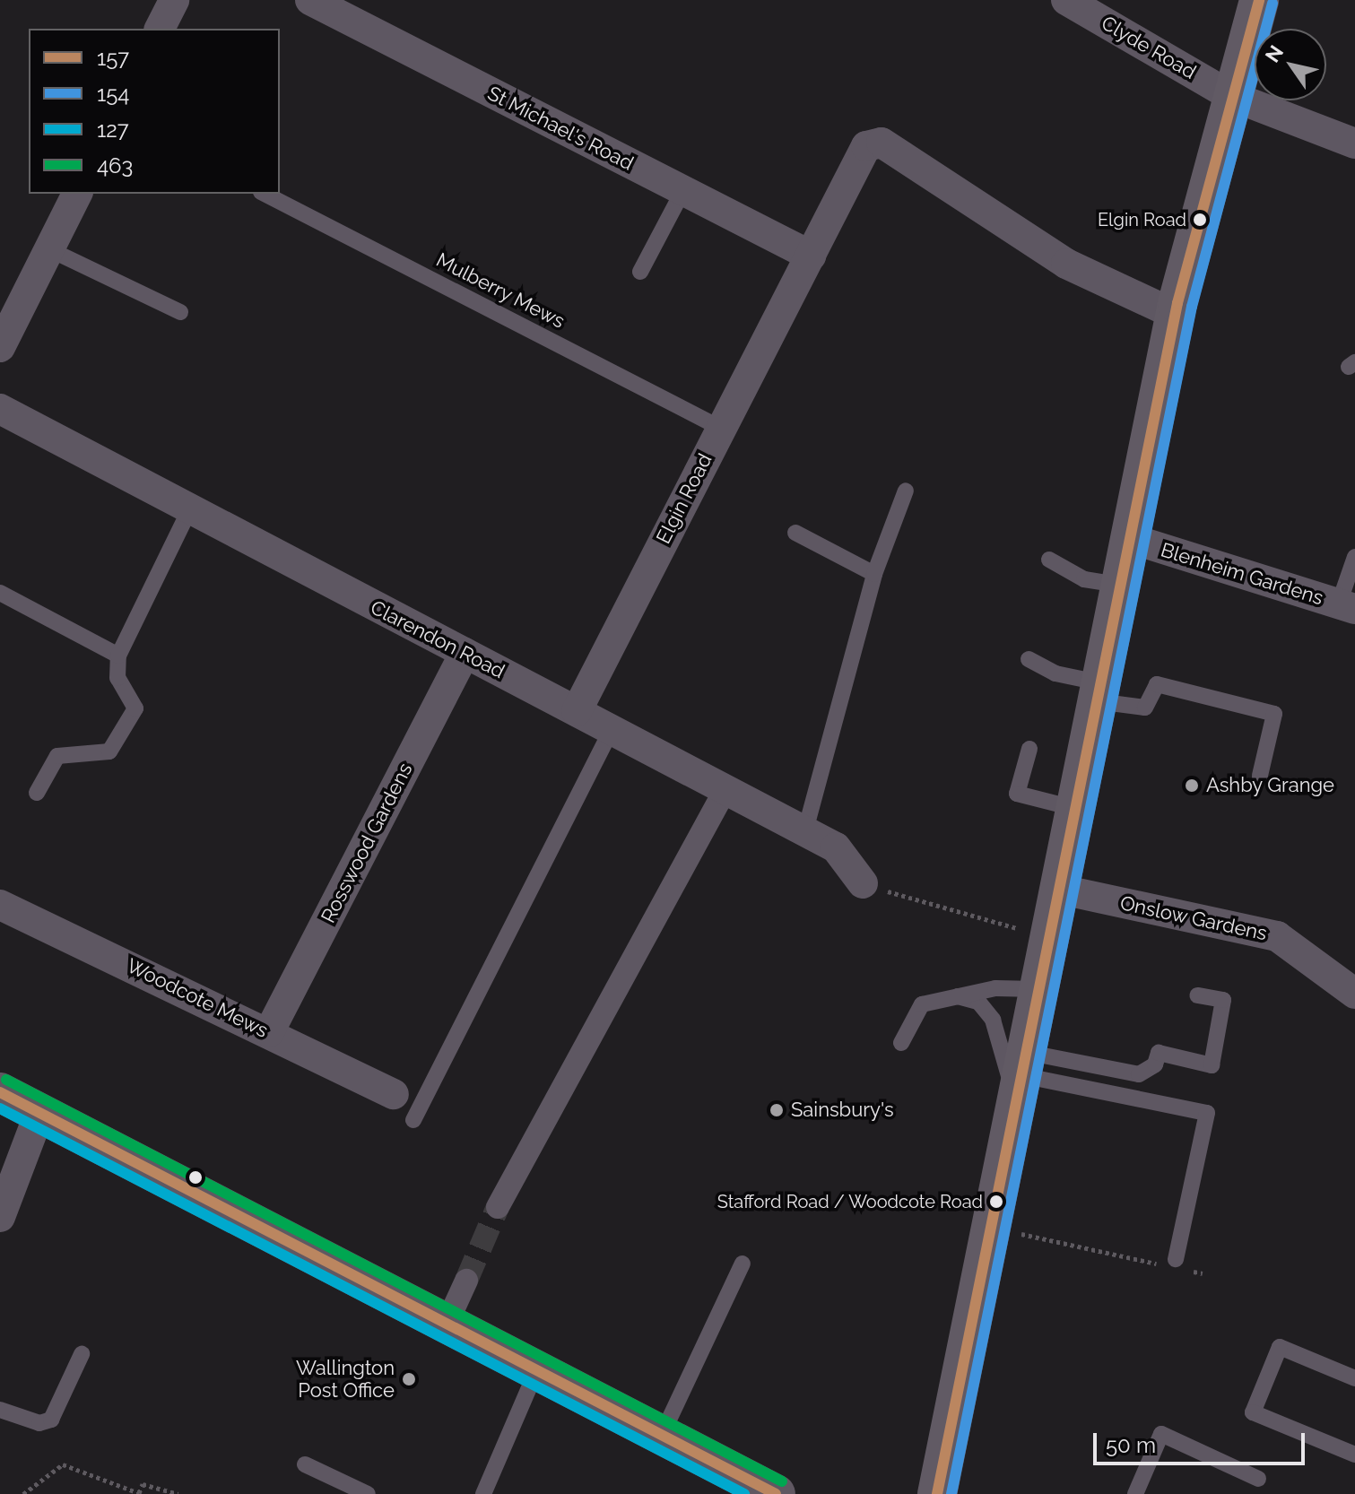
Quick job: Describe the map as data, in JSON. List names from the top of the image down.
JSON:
{
  "streets": {
    "street": [
      "Clyde Road",
      "St Michael's Road",
      "Elgin Road",
      "Blenheim Gardens",
      "Clarendon Road",
      "Rosswood Gardens",
      "Onslow Gardens",
      "Woodcote Mews"
    ],
    "lane": ["Mulberry Mews"]
  },
  "crossings": [
    ["St Michael's Road", "Elgin Road"],
    ["Mulberry Mews", "Elgin Road"],
    ["Elgin Road", "Clarendon Road"],
    ["Clarendon Road", "Rosswood Gardens"],
    ["Rosswood Gardens", "Woodcote Mews"]
  ],
  "places": [
    "Elgin Road",
    "Ashby Grange",
    "Sainsbury's",
    "Stafford Road / Woodcote Road",
    "Wallington Post Office"
  ],
  "lines": [
    "transit line 157",
    "transit line 154",
    "transit line 463",
    "transit line 127"
  ],
  "legend": [
    "157",
    "154",
    "127",
    "463"
  ],
  "scale_bar": "50 m",
  "north": "top left"
}
